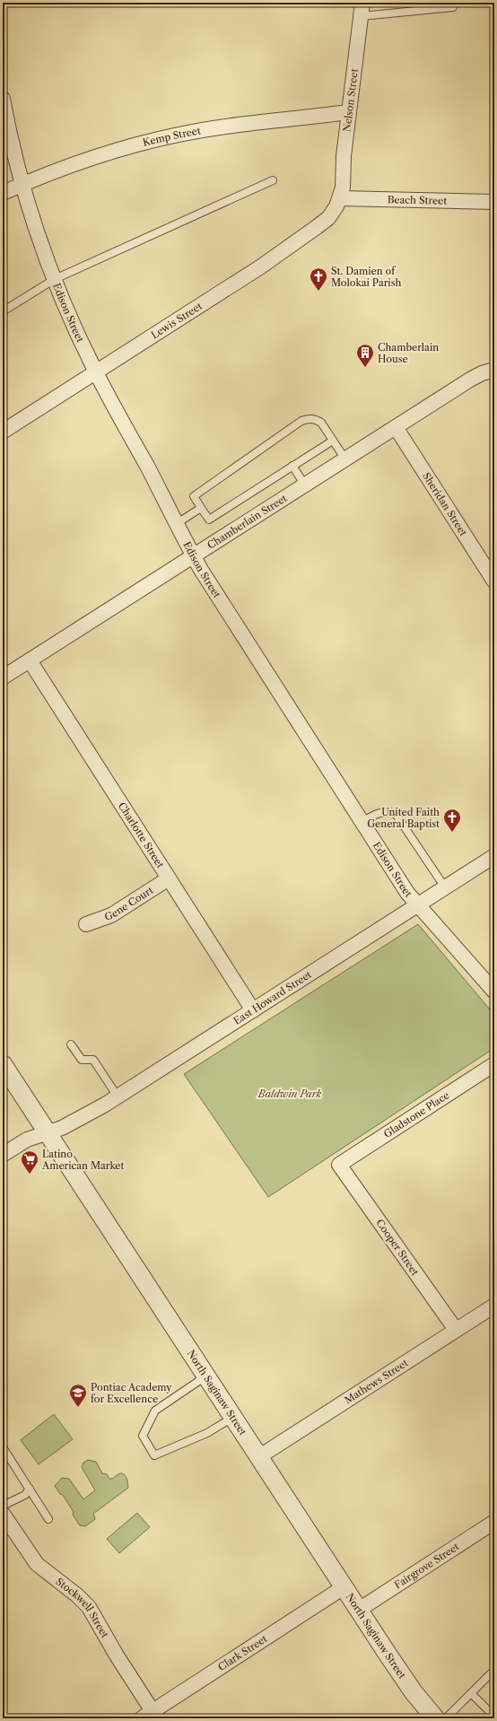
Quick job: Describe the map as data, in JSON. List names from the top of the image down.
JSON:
{
  "streets": {
    "street": [
      "Nelson Street",
      "Kemp Street",
      "Beach Street",
      "Edison Street",
      "Lewis Street",
      "Sheridan Street",
      "Chamberlain Street",
      "Charlotte Street",
      "Gene Court",
      "East Howard Street",
      "Gladstone Place",
      "Cooper Street",
      "Mathews Street",
      "North Saginaw Street",
      "Fairgrove Street",
      "Stockwell Street",
      "Clark Street"
    ]
  },
  "crossings": [
    ["Nelson Street", "Kemp Street"],
    ["Nelson Street", "Beach Street"],
    ["Nelson Street", "Lewis Street"],
    ["Kemp Street", "Edison Street"],
    ["Beach Street", "Lewis Street"],
    ["Edison Street", "Lewis Street"],
    ["Edison Street", "Chamberlain Street"],
    ["Edison Street", "East Howard Street"],
    ["Sheridan Street", "Chamberlain Street"],
    ["Chamberlain Street", "Charlotte Street"],
    ["Charlotte Street", "Gene Court"],
    ["Charlotte Street", "East Howard Street"],
    ["East Howard Street", "North Saginaw Street"],
    ["Gladstone Place", "Cooper Street"],
    ["Cooper Street", "Mathews Street"],
    ["Mathews Street", "North Saginaw Street"],
    ["North Saginaw Street", "Fairgrove Street"],
    ["North Saginaw Street", "Clark Street"],
    ["Stockwell Street", "Clark Street"]
  ],
  "parks": ["Baldwin Park"],
  "places": {
    "church": ["St. Damien of Molokai Parish", "United Faith General Baptist"],
    "building": ["Chamberlain House"],
    "supermarket": ["Latino American Market"],
    "school or university": ["Pontiac Academy for Excellence"]
  }
}
